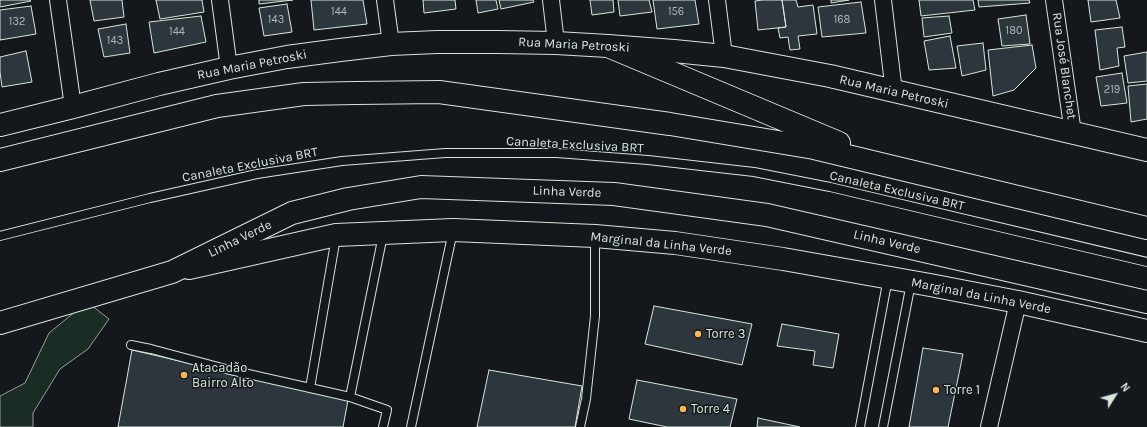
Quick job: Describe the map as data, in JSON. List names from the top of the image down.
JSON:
{
  "streets": {
    "main road": ["Rua Maria Petroski", "Linha Verde", "Marginal da Linha Verde"],
    "street": ["Rua José Blanchet"],
    "lane": ["Canaleta Exclusiva BRT"]
  },
  "crossings": [
    ["Rua Maria Petroski", "Rua José Blanchet"],
    ["Linha Verde", "Marginal da Linha Verde"]
  ],
  "places": [
    "Torre 3",
    "Atacadão Bairro Alto",
    "Torre 1",
    "Torre 4"
  ],
  "house_numbers": [
    "144",
    "156",
    "143",
    "168",
    "132",
    "180",
    "144",
    "143",
    "219"
  ],
  "north": "top right"
}
